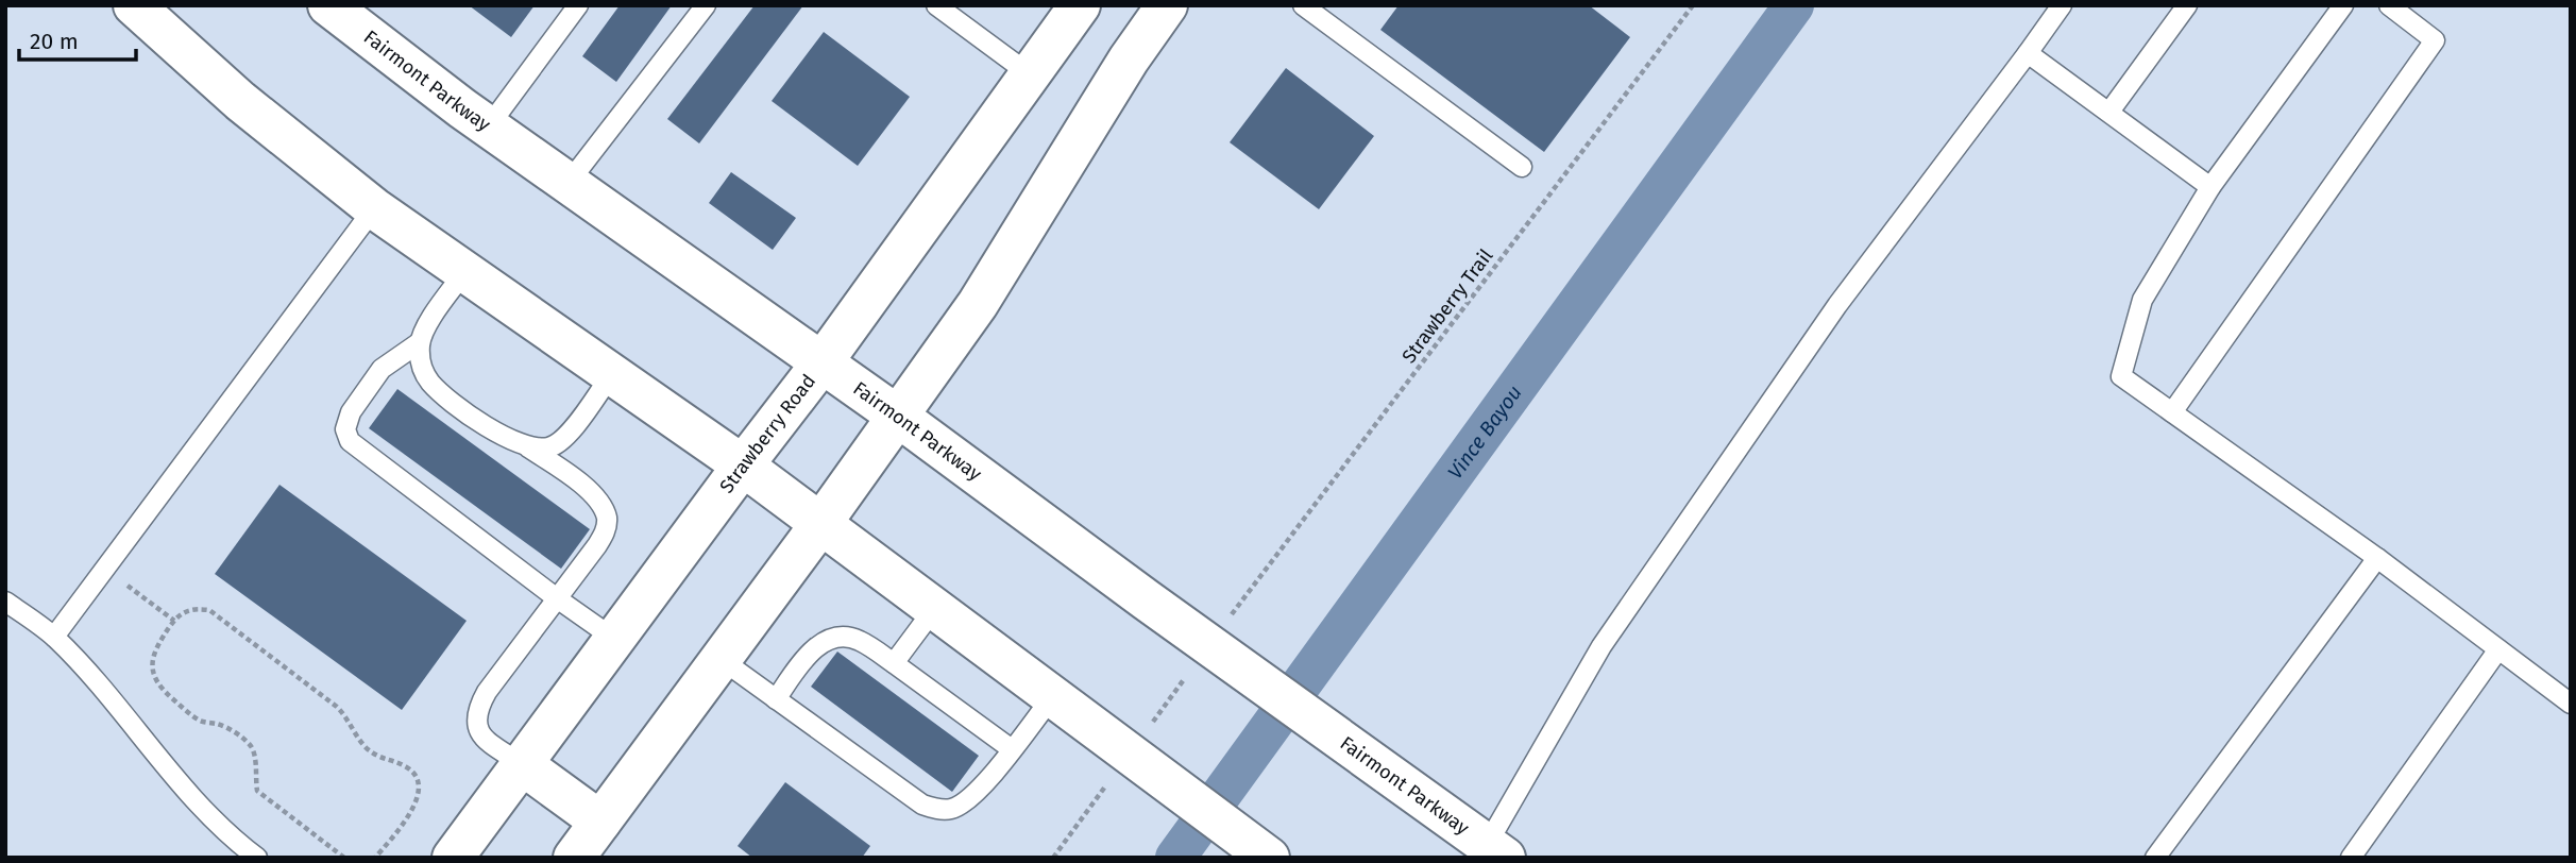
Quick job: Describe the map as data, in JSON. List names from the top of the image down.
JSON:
{
  "streets": {
    "main road": ["Fairmont Parkway", "Strawberry Road"],
    "path": ["Strawberry Trail"]
  },
  "crossings": [
    ["Fairmont Parkway", "Strawberry Trail"],
    ["Fairmont Parkway", "Strawberry Road"]
  ],
  "water": ["Vince Bayou"],
  "scale_bar": "20 m"
}
